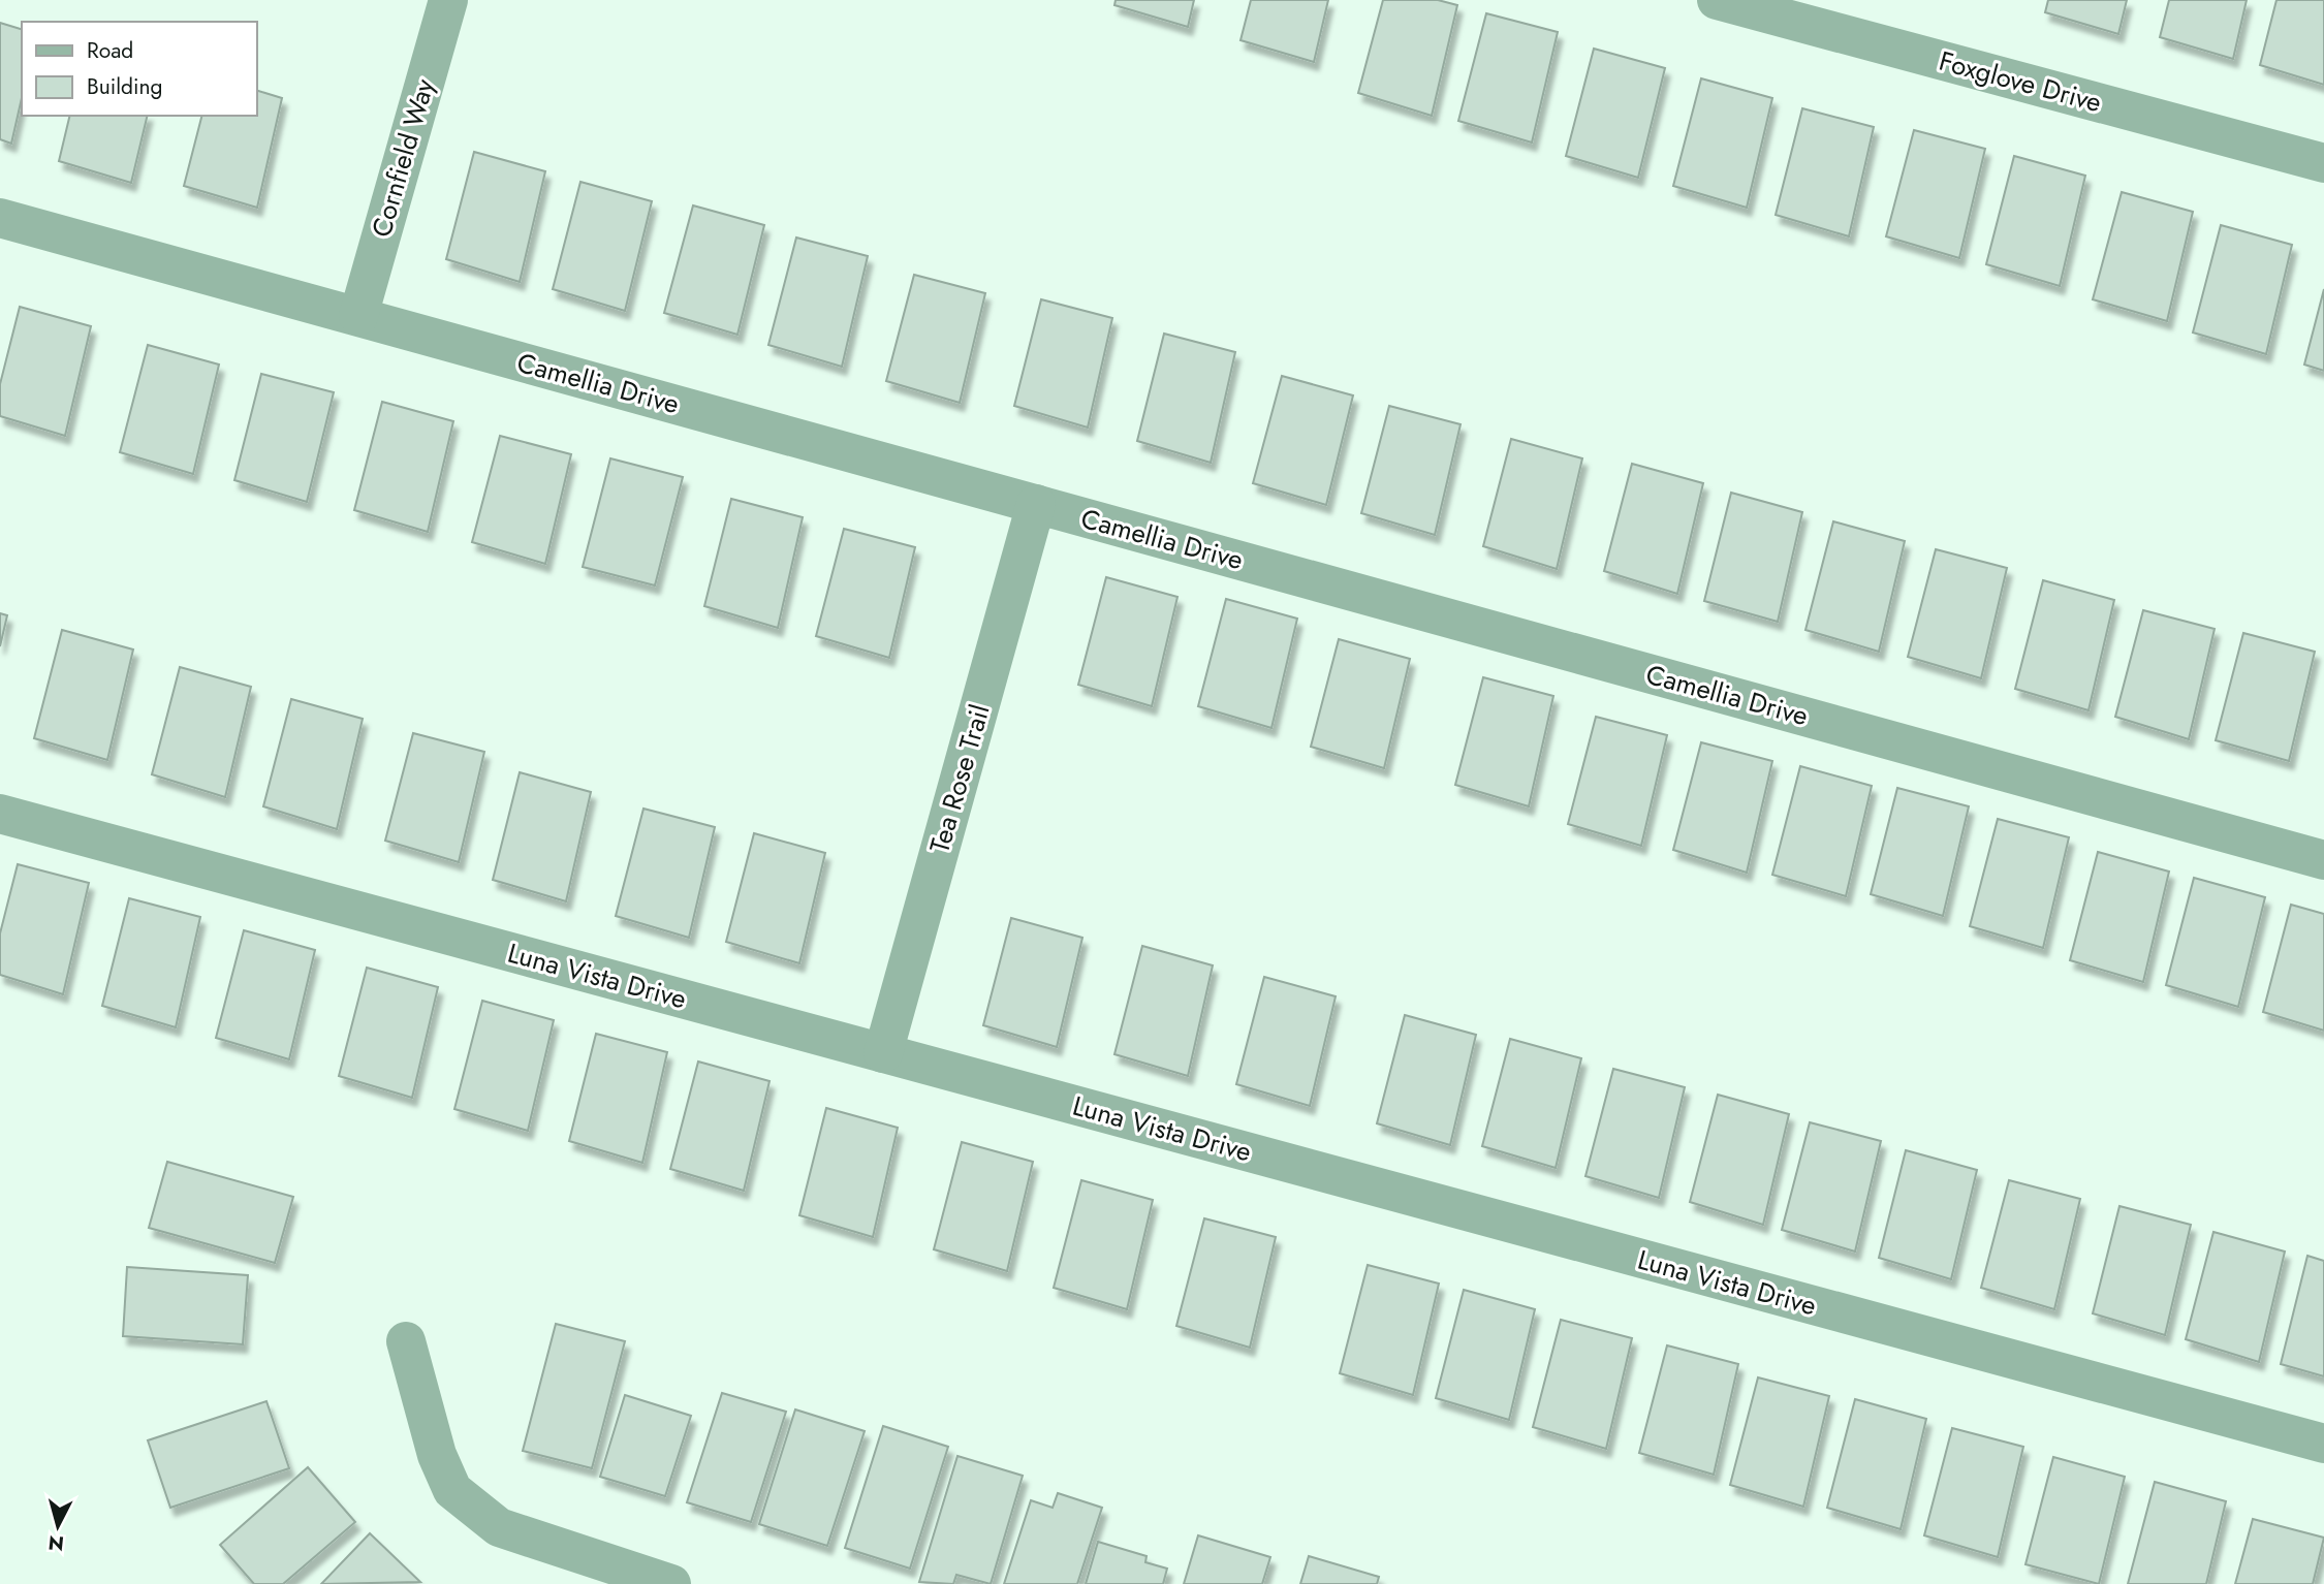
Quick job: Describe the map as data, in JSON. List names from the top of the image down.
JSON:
{
  "streets": {
    "street": [
      "Foxglove Drive",
      "Cornfield Way",
      "Camellia Drive",
      "Tea Rose Trail",
      "Luna Vista Drive"
    ]
  },
  "crossings": [
    ["Cornfield Way", "Camellia Drive"],
    ["Camellia Drive", "Tea Rose Trail"],
    ["Tea Rose Trail", "Luna Vista Drive"]
  ],
  "legend": ["Road", "Building"],
  "north": "bottom"
}
